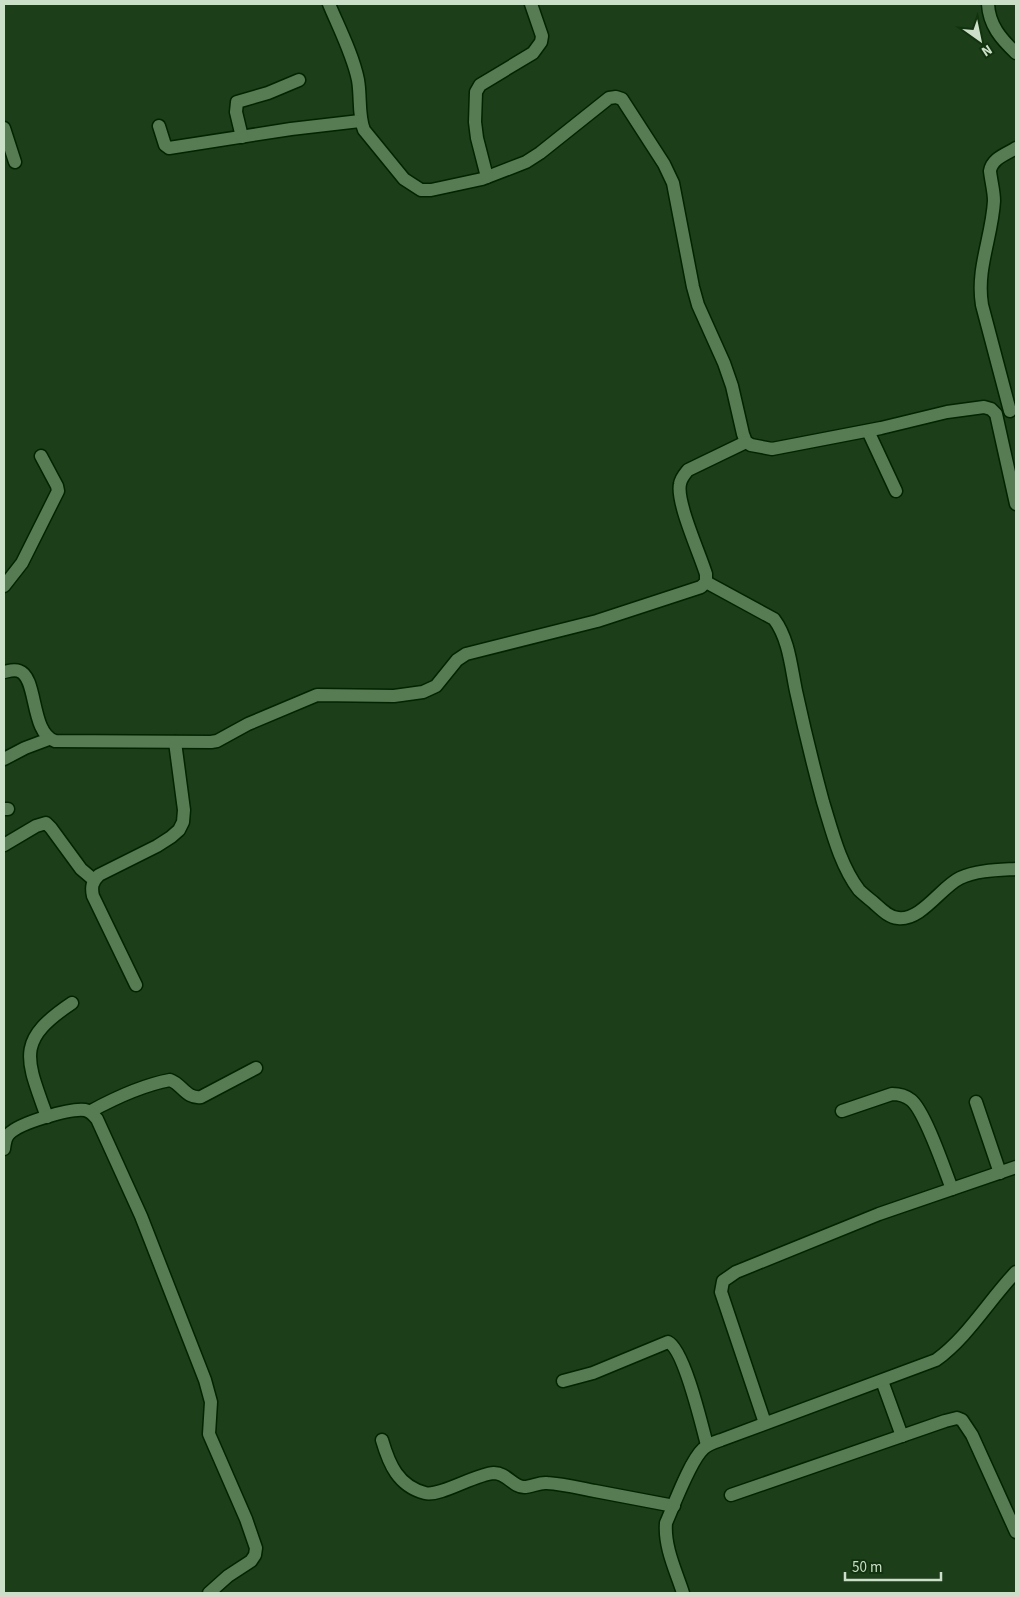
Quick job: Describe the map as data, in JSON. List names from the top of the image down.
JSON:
{
  "scale_bar": "50 m",
  "north": "bottom right"
}
